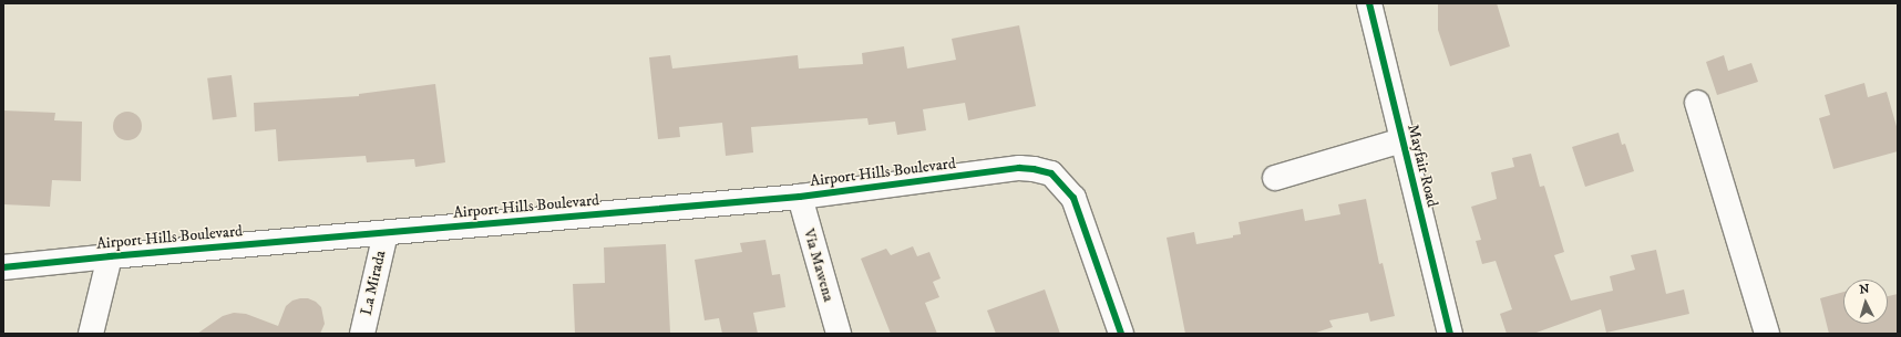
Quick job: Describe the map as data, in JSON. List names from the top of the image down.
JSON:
{
  "streets": {
    "street": [
      "Mayfair Road",
      "Airport Hills Boulevard",
      "Via Mawena",
      "La Mirada"
    ]
  },
  "crossings": [
    ["Airport Hills Boulevard", "Via Mawena"],
    ["Airport Hills Boulevard", "La Mirada"]
  ],
  "north": "top"
}
